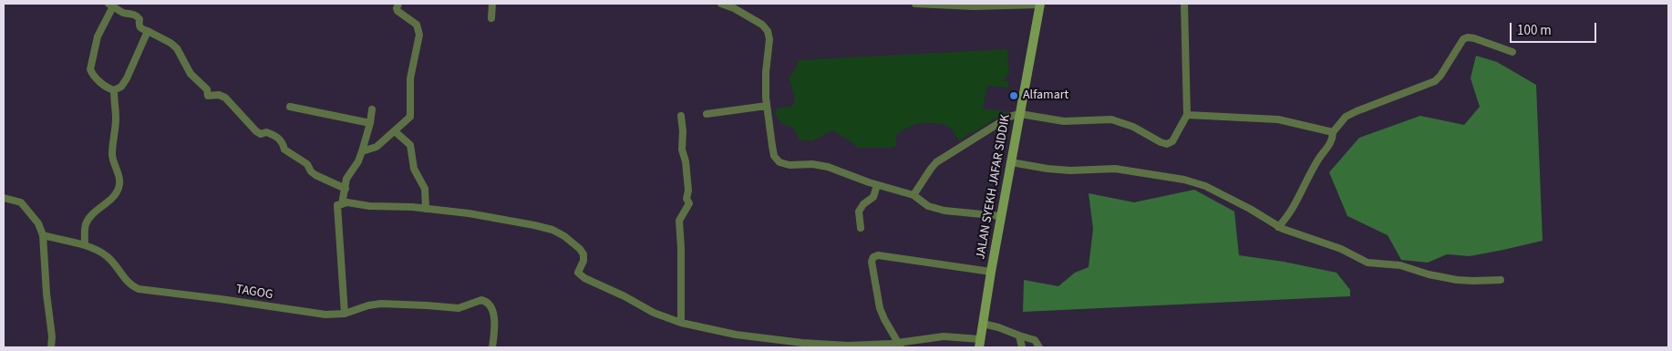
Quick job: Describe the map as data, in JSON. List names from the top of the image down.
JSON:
{
  "streets": {
    "main road": ["JALAN SYEKH JAFAR SIDDIK"],
    "street": ["TAGOG"]
  },
  "places": ["Alfamart"],
  "scale_bar": "100 m"
}
